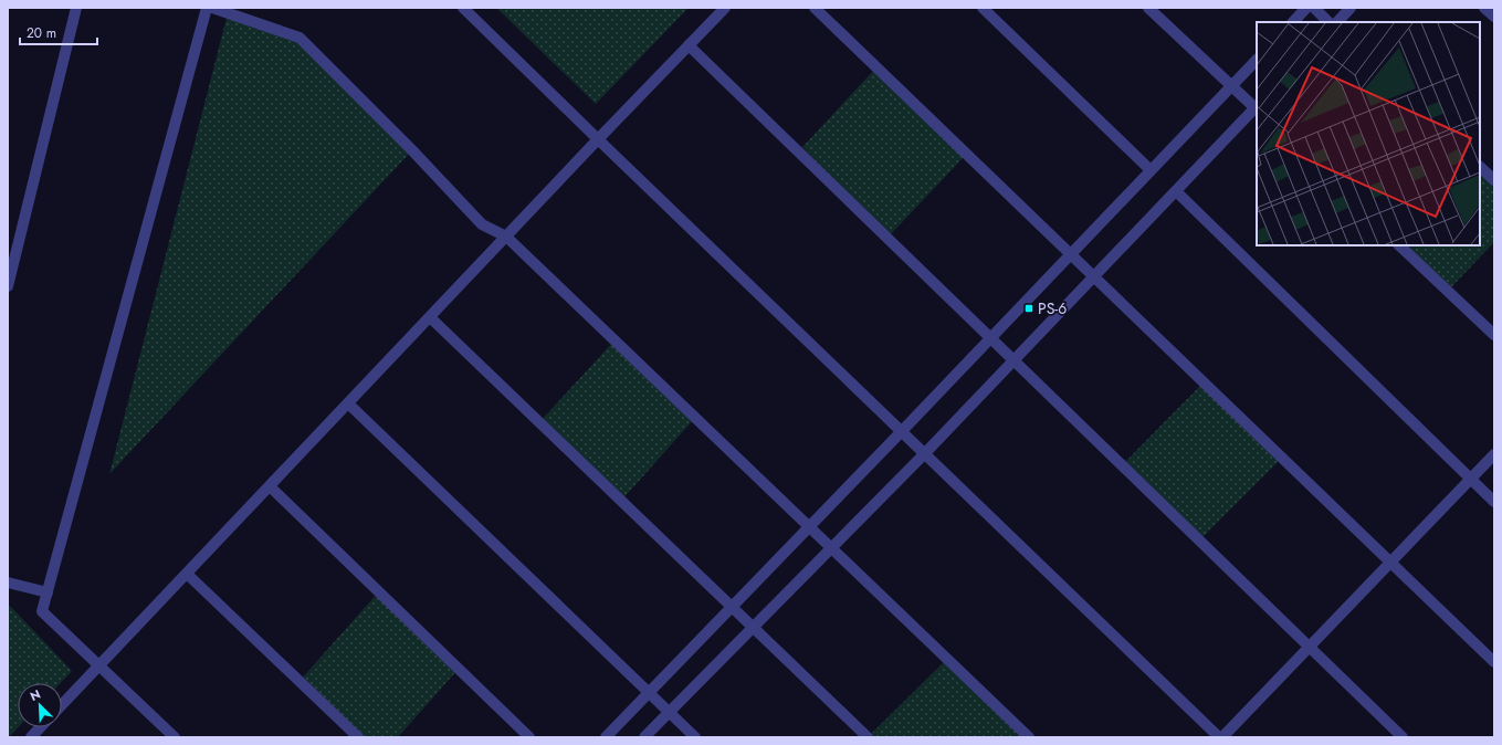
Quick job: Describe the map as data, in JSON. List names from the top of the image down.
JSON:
{
  "places": {
    "transit": ["PS-6"]
  },
  "scale_bar": "20 m",
  "north": "top left"
}
